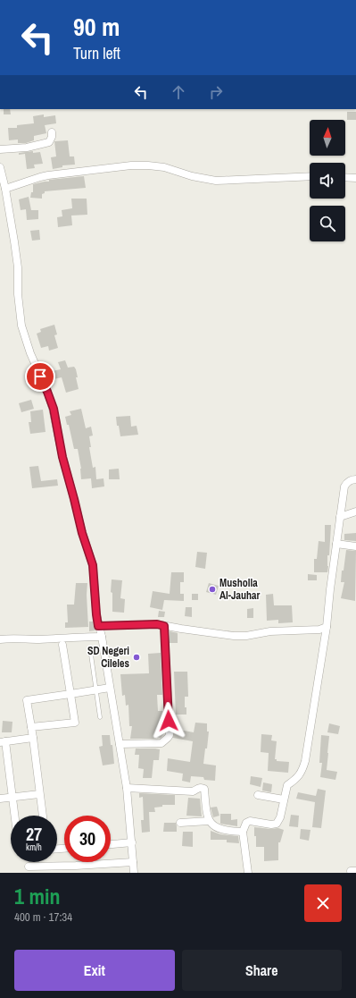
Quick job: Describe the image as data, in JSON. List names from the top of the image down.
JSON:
{
  "places": ["Musholla Al-Jauhar", "SD Negeri Cileles"],
  "north": "top",
  "page": {
    "turn": ["90 m", "Turn left"],
    "speed": "27 km/h",
    "limit": "30",
    "heading": ["1 min", "400 m · 17:34"],
    "buttons": ["Exit", "Share"]
  }
}
